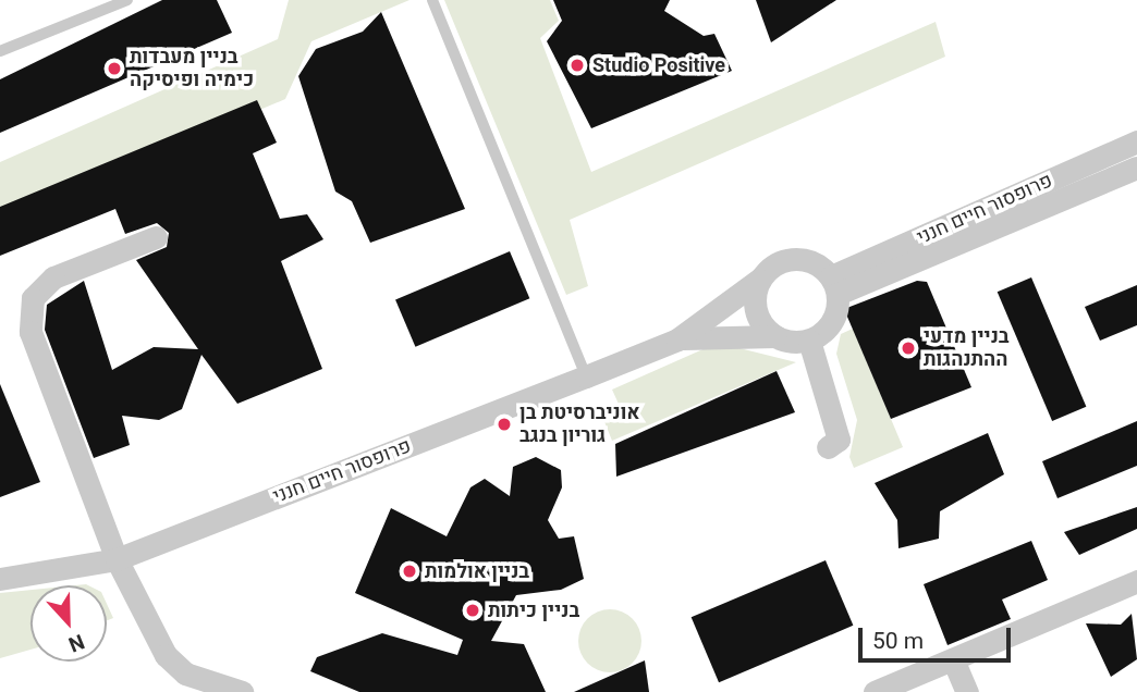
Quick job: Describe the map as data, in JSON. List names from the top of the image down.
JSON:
{
  "streets": {
    "street": ["פרופסור חיים חנני"]
  },
  "places": [
    "Studio Positive",
    "בניין מעבדות כימיה ופיסיקה",
    "בניין מדעי ההתנהגות",
    "אוניברסיטת בן גוריון בנגב",
    "בניין אולמות",
    "בניין כיתות"
  ],
  "scale_bar": "50 m",
  "north": "bottom"
}
